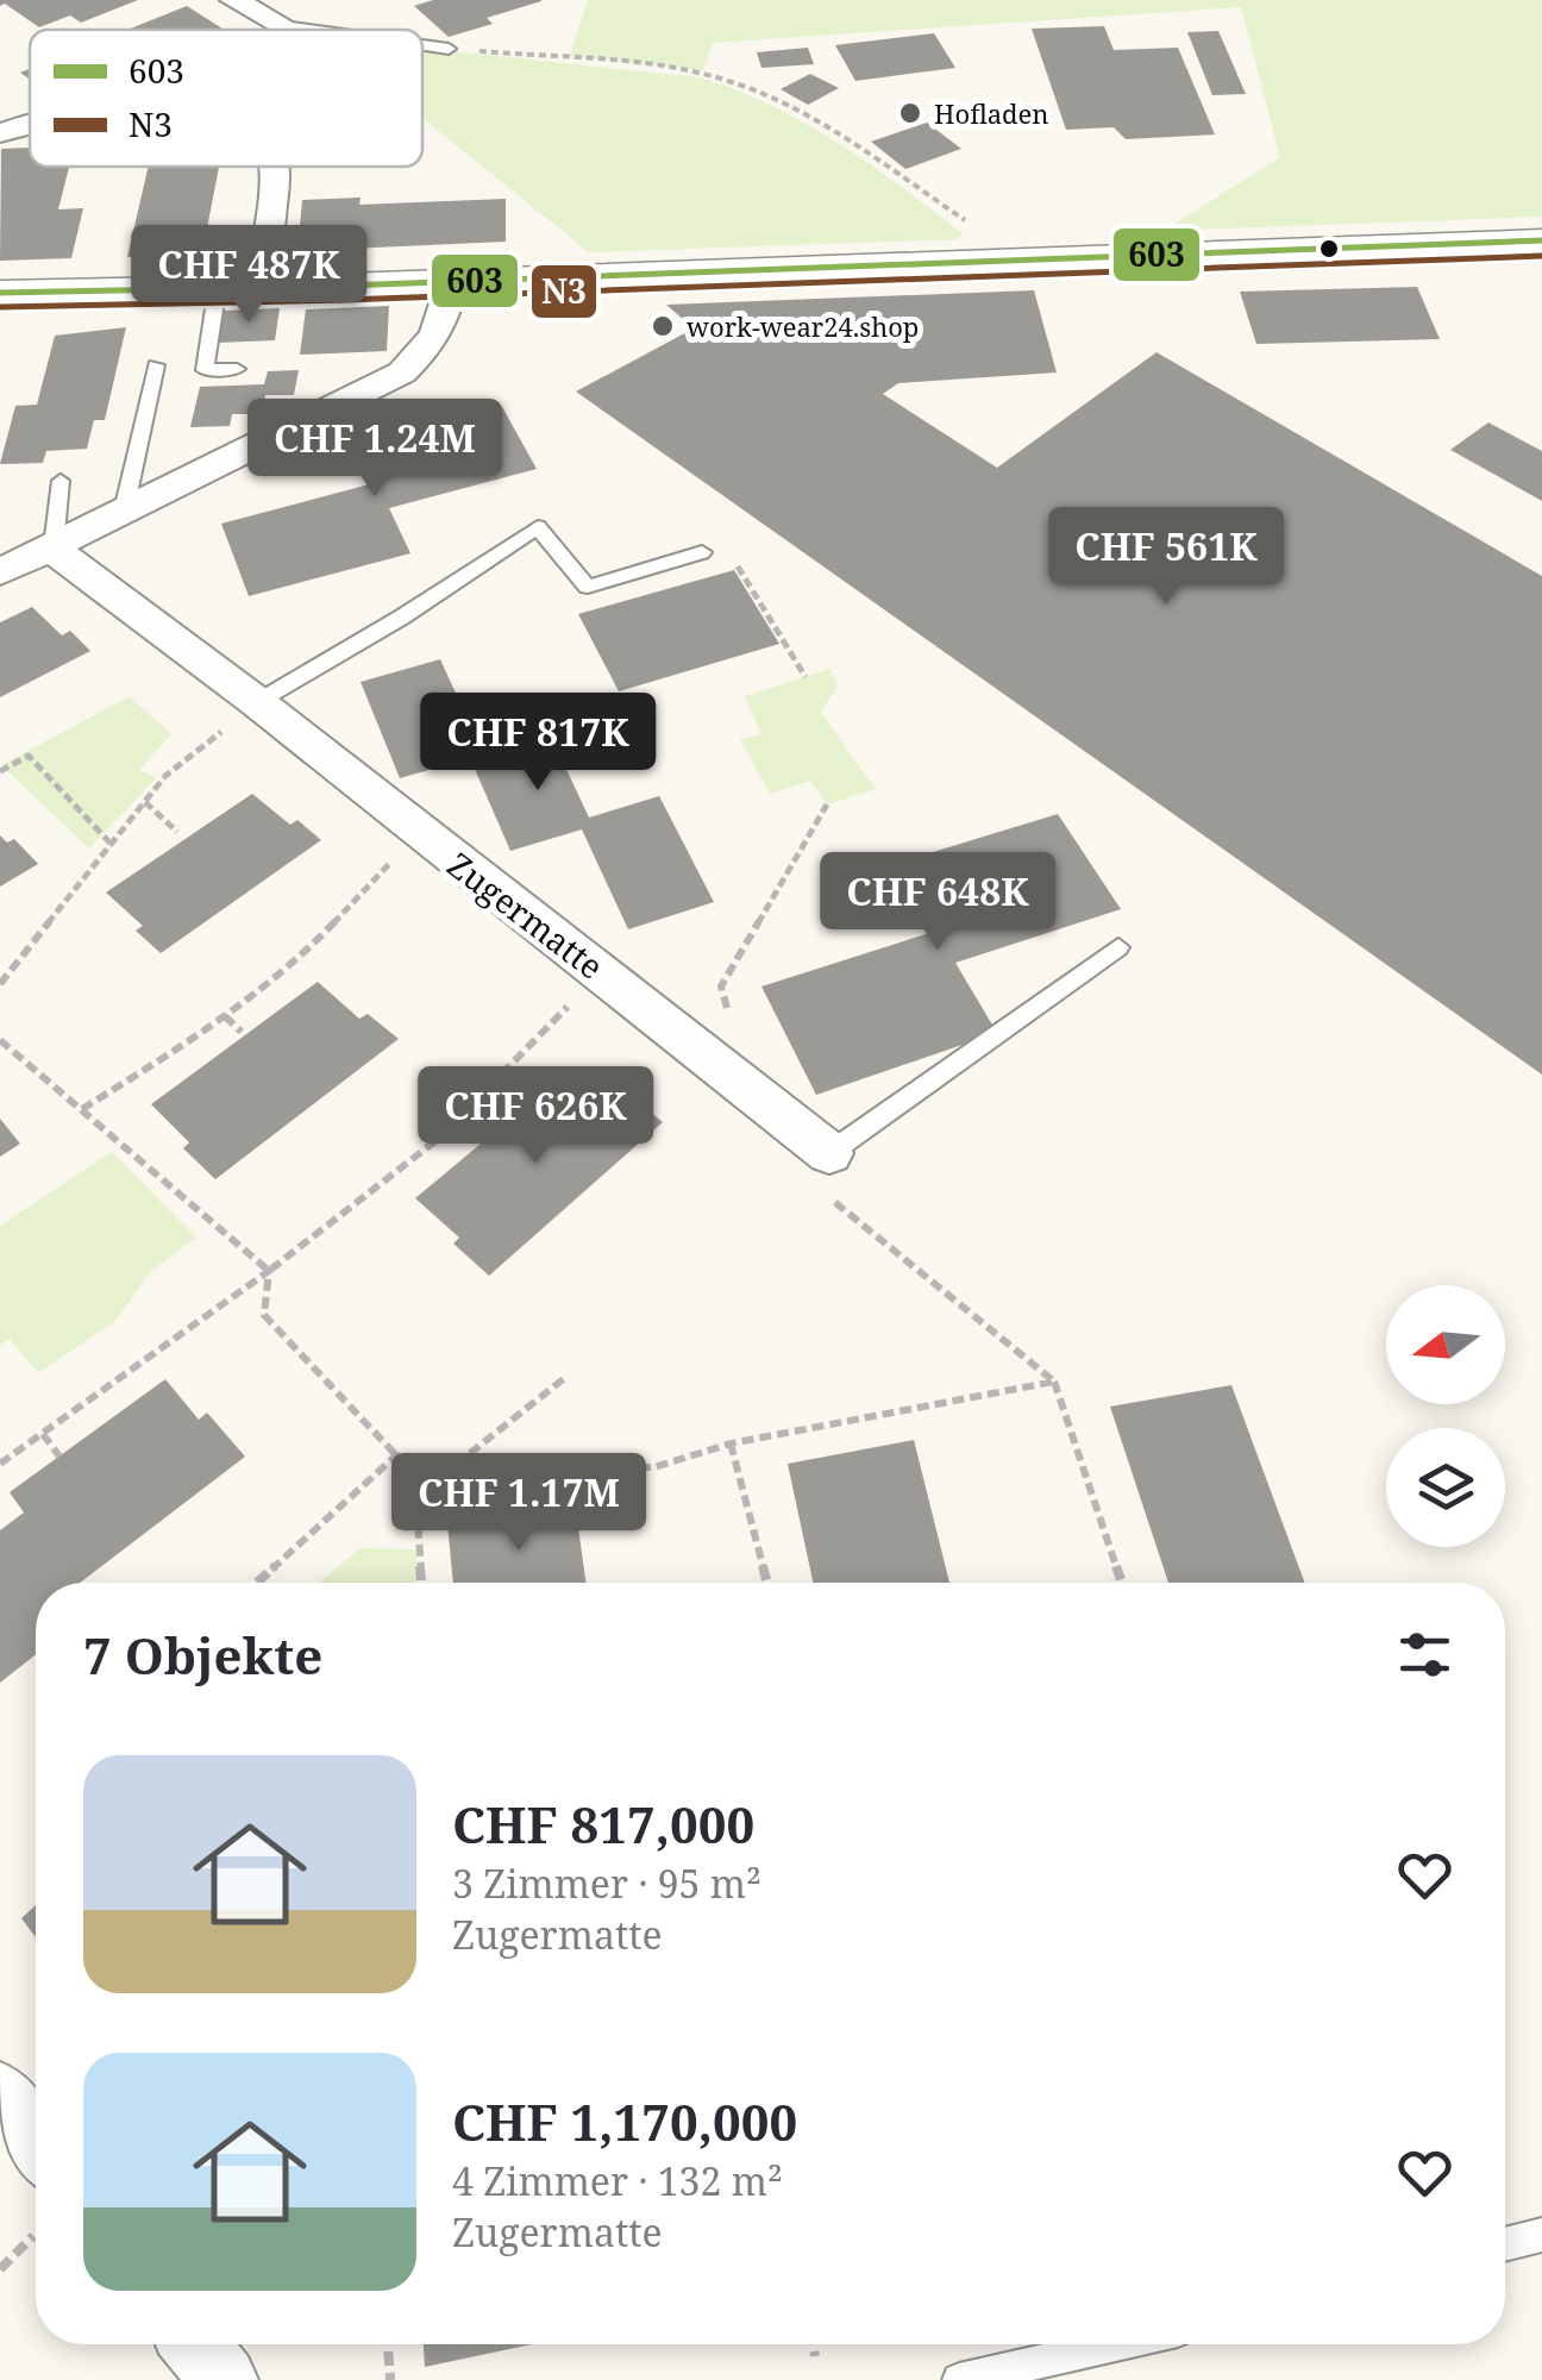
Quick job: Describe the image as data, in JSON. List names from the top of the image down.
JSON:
{
  "streets": {
    "street": ["Zugermatte"]
  },
  "places": ["Hofladen", "work-wear24.shop"],
  "lines": ["transit line 603", "transit line N3"],
  "legend": ["603", "N3"],
  "north": "left",
  "page": {
    "price": [
      "CHF 487K",
      "CHF 1.24M",
      "CHF 561K",
      "CHF 817K",
      "CHF 648K",
      "CHF 626K",
      "CHF 1.17M"
    ],
    "heading": "7 Objekte",
    "list": [
      {
        "name": "CHF 817,000",
        "note": "3 Zimmer · 95 m² · Zugermatte"
      },
      {
        "name": "CHF 1,170,000",
        "note": "4 Zimmer · 132 m² · Zugermatte"
      }
    ]
  }
}
